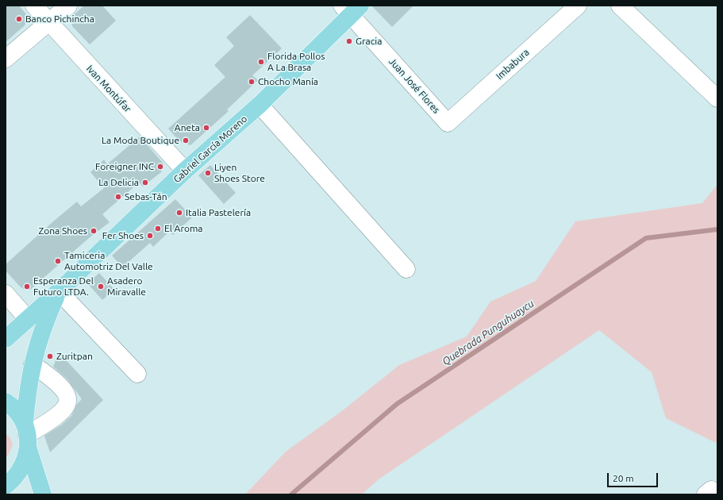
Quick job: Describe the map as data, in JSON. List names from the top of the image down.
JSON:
{
  "streets": {
    "main road": ["Gabriel García Moreno"],
    "street": ["Imbabura", "Juan José Flores", "Ivan Montúfar"]
  },
  "crossings": [
    ["Imbabura", "Juan José Flores"],
    ["Juan José Flores", "Gabriel García Moreno"],
    ["Ivan Montúfar", "Gabriel García Moreno"]
  ],
  "water": ["Quebrada Punguhuaycu"],
  "places": [
    "Banco Pichincha",
    "Gracia",
    "Florida Pollos A La Brasa",
    "Chocho Manía",
    "Aneta",
    "La Moda Boutique",
    "Foreigner INC",
    "Liyen Shoes Store",
    "La Delicia",
    "Sebas-Tán",
    "Italia Pastelería",
    "El Aroma",
    "Zona Shoes",
    "Fer Shoes",
    "Tamiceria Automotriz Del Valle",
    "Esperanza Del Futuro LTDA.",
    "Asadero Miravalle",
    "Zuritpan"
  ],
  "scale_bar": "20 m"
}
